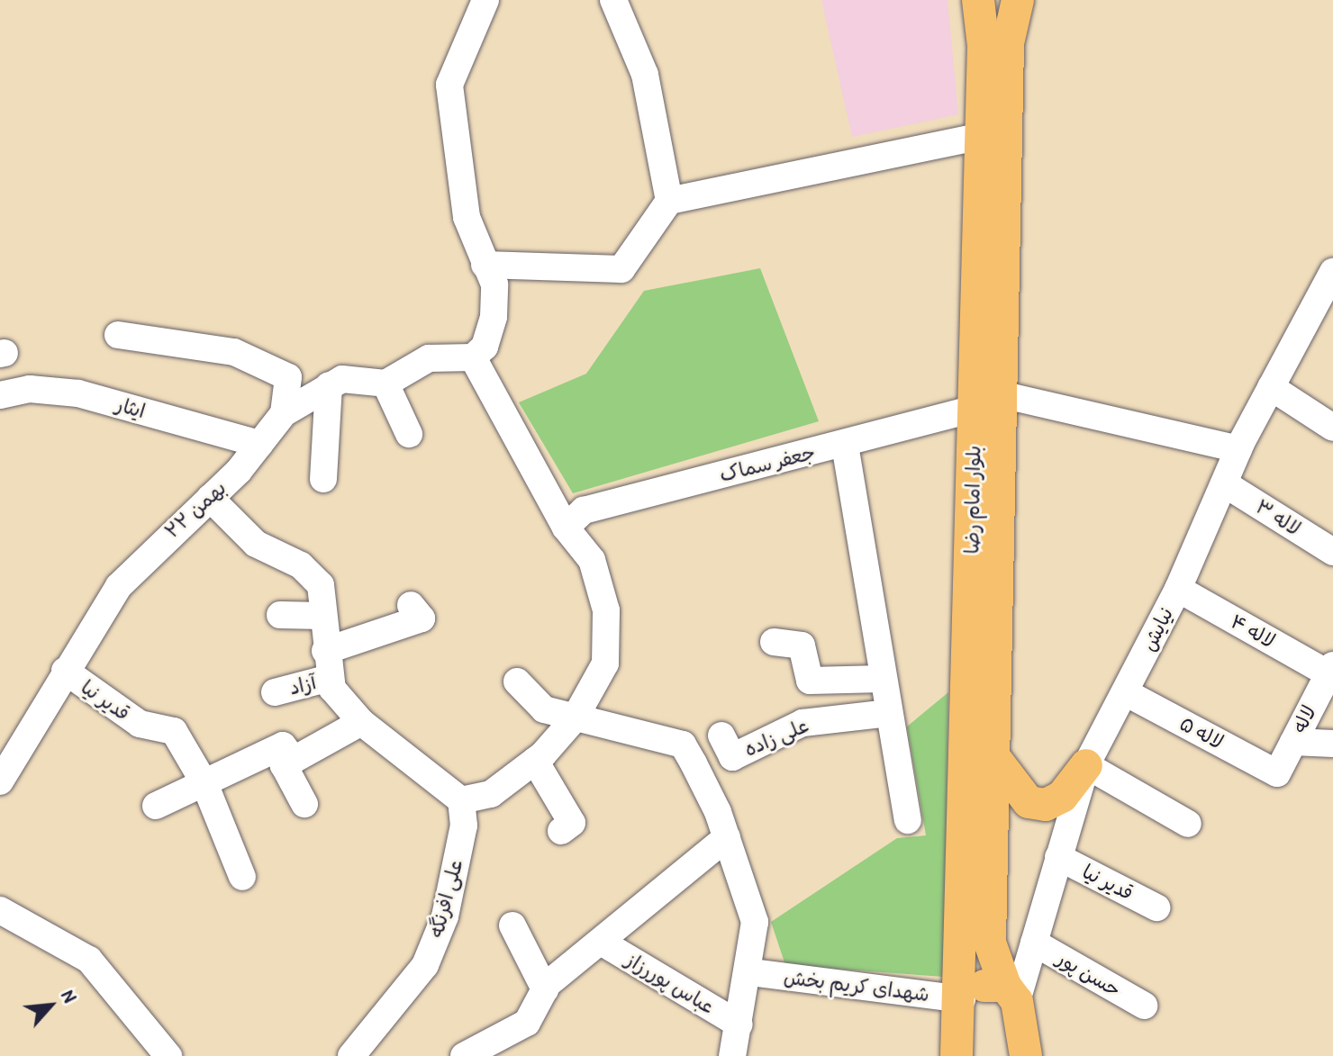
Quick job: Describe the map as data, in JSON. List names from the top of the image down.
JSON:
{
  "streets": {
    "main road": ["بلوار امام رضا"],
    "street": [
      "ایثار",
      "جعفر سماک",
      "۲۲ بهمن",
      "لاله ۳",
      "نیایش",
      "لاله ۴",
      "آزاد",
      "قدیر نیا",
      "لاله",
      "لاله ۵",
      "علی زاده",
      "علی افرنگه",
      "حسن پور",
      "عباس پوررزاز",
      "شهدای کریم بخش"
    ]
  },
  "crossings": [
    ["ایثار", "۲۲ بهمن"],
    ["جعفر سماک", "بلوار امام رضا"],
    ["بلوار امام رضا", "نیایش"],
    ["بلوار امام رضا", "شهدای کریم بخش"],
    ["۲۲ بهمن", "قدیر نیا"],
    ["لاله ۳", "نیایش"],
    ["نیایش", "لاله ۴"],
    ["نیایش", "قدیر نیا"],
    ["نیایش", "لاله ۵"],
    ["نیایش", "حسن پور"],
    ["لاله ۴", "لاله"],
    ["لاله", "لاله ۵"]
  ],
  "north": "top right"
}
